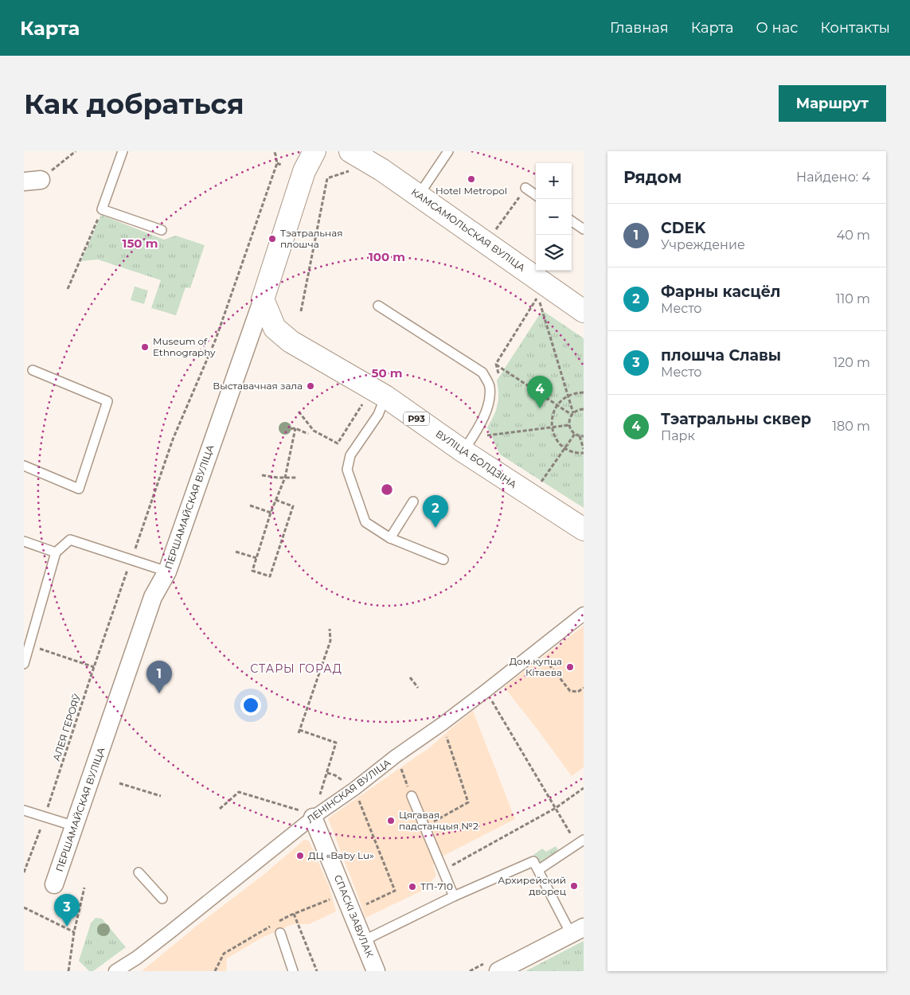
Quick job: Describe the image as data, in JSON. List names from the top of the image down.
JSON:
{
  "streets": {
    "main road": [
      "КАМСАМОЛЬСКАЯ ВУЛІЦА",
      "Р93",
      "ВУЛІЦА БОЛДЗІНА",
      "ПЕРШАМАЙСКАЯ ВУЛІЦА"
    ],
    "street": ["ЛЕНІНСКАЯ ВУЛІЦА", "СПАСКІ ЗАВУЛАК"],
    "path": ["АЛЕЯ ГЕРОЯЎ"]
  },
  "crossings": [
    ["ВУЛІЦА БОЛДЗІНА", "ПЕРШАМАЙСКАЯ ВУЛІЦА"],
    ["ЛЕНІНСКАЯ ВУЛІЦА", "СПАСКІ ЗАВУЛАК"]
  ],
  "districts": ["СТАРЫ ГОРАД"],
  "places": [
    "Hotel Metropol",
    "Тэатральная плошча",
    "Museum of Ethnography",
    "Выставачная зала",
    "Дом купца Кітаева",
    "Цягавая падстанцыя №2",
    "ДЦ «Baby Lu»",
    "Архирейский дворец",
    "ТП-710"
  ],
  "page": {
    "header": "Карта",
    "nav": [
      "Главная",
      "Карта",
      "О нас",
      "Контакты"
    ],
    "buttons": "Маршрут",
    "title": "Как добраться",
    "heading": ["Рядом", "Найдено: 4"],
    "map_buttons": ["+", "−"],
    "list": [
      {
        "mark": "1",
        "name": "CDEK",
        "note": "Учреждение",
        "value": "40 m"
      },
      {
        "mark": "2",
        "name": "Фарны касцёл",
        "note": "Место",
        "value": "110 m"
      },
      {
        "mark": "3",
        "name": "плошча Славы",
        "note": "Место",
        "value": "120 m"
      },
      {
        "mark": "4",
        "name": "Тэатральны сквер",
        "note": "Парк",
        "value": "180 m"
      }
    ],
    "pins": [
      "4",
      "2",
      "1",
      "3"
    ]
  },
  "rings": ["150 m", "100 m", "50 m"]
}
